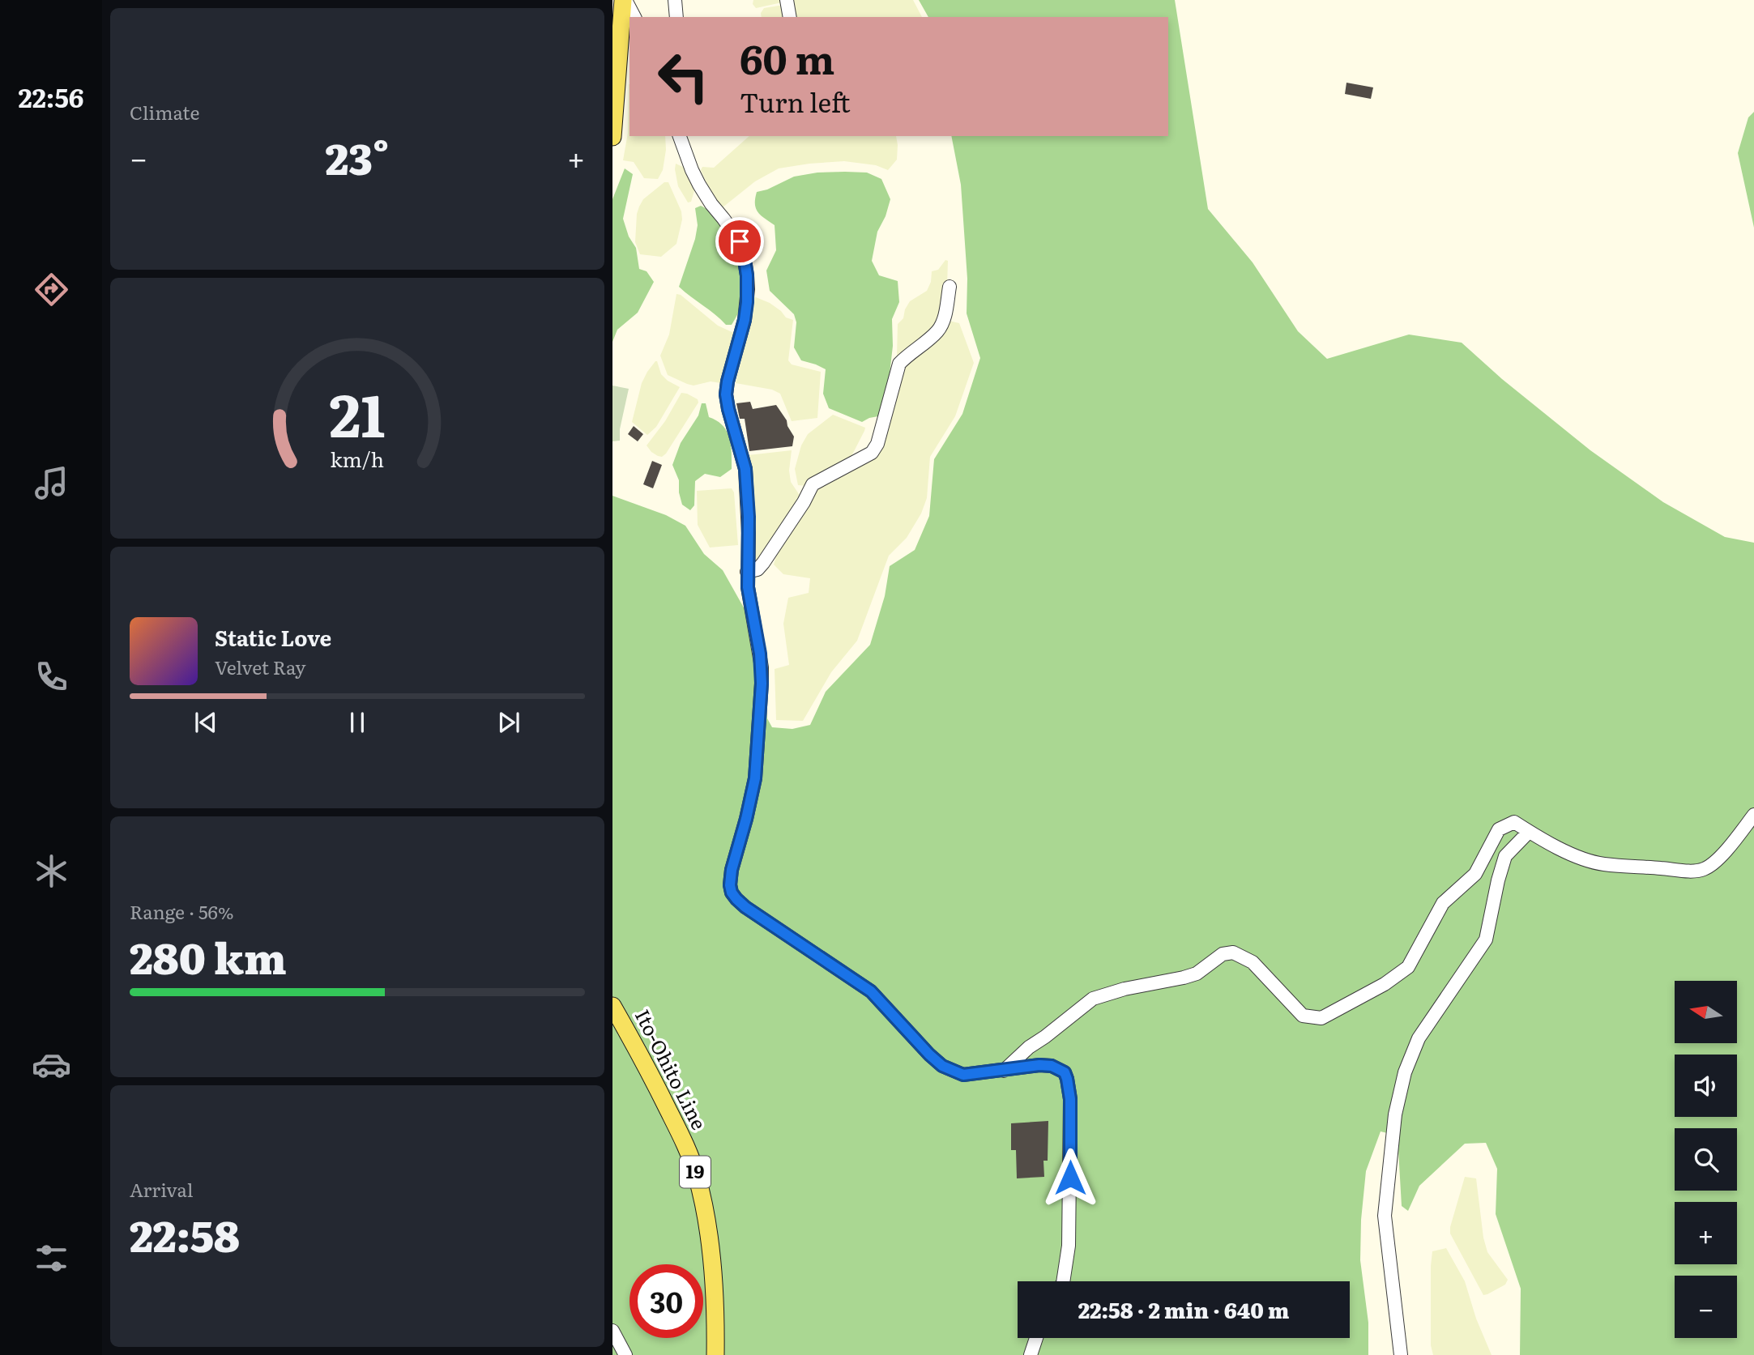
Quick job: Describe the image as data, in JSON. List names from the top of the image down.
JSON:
{
  "streets": {
    "main road": ["Ito-Ohito Line", "19"]
  },
  "north": "left",
  "page": {
    "tabs": "22:56",
    "tile": [
      "Climate",
      ["Range · 56%", "280 km"],
      ["Arrival", "22:58"]
    ],
    "turn": ["60 m", "Turn left"],
    "heat": ["−", "23°", "+"],
    "song": ["Static Love", "Velvet Ray"],
    "map_buttons": ["+", "−"],
    "limit": "30",
    "trip": "22:58 · 2 min · 640 m",
    "gauge": ["21", "km/h"]
  }
}
